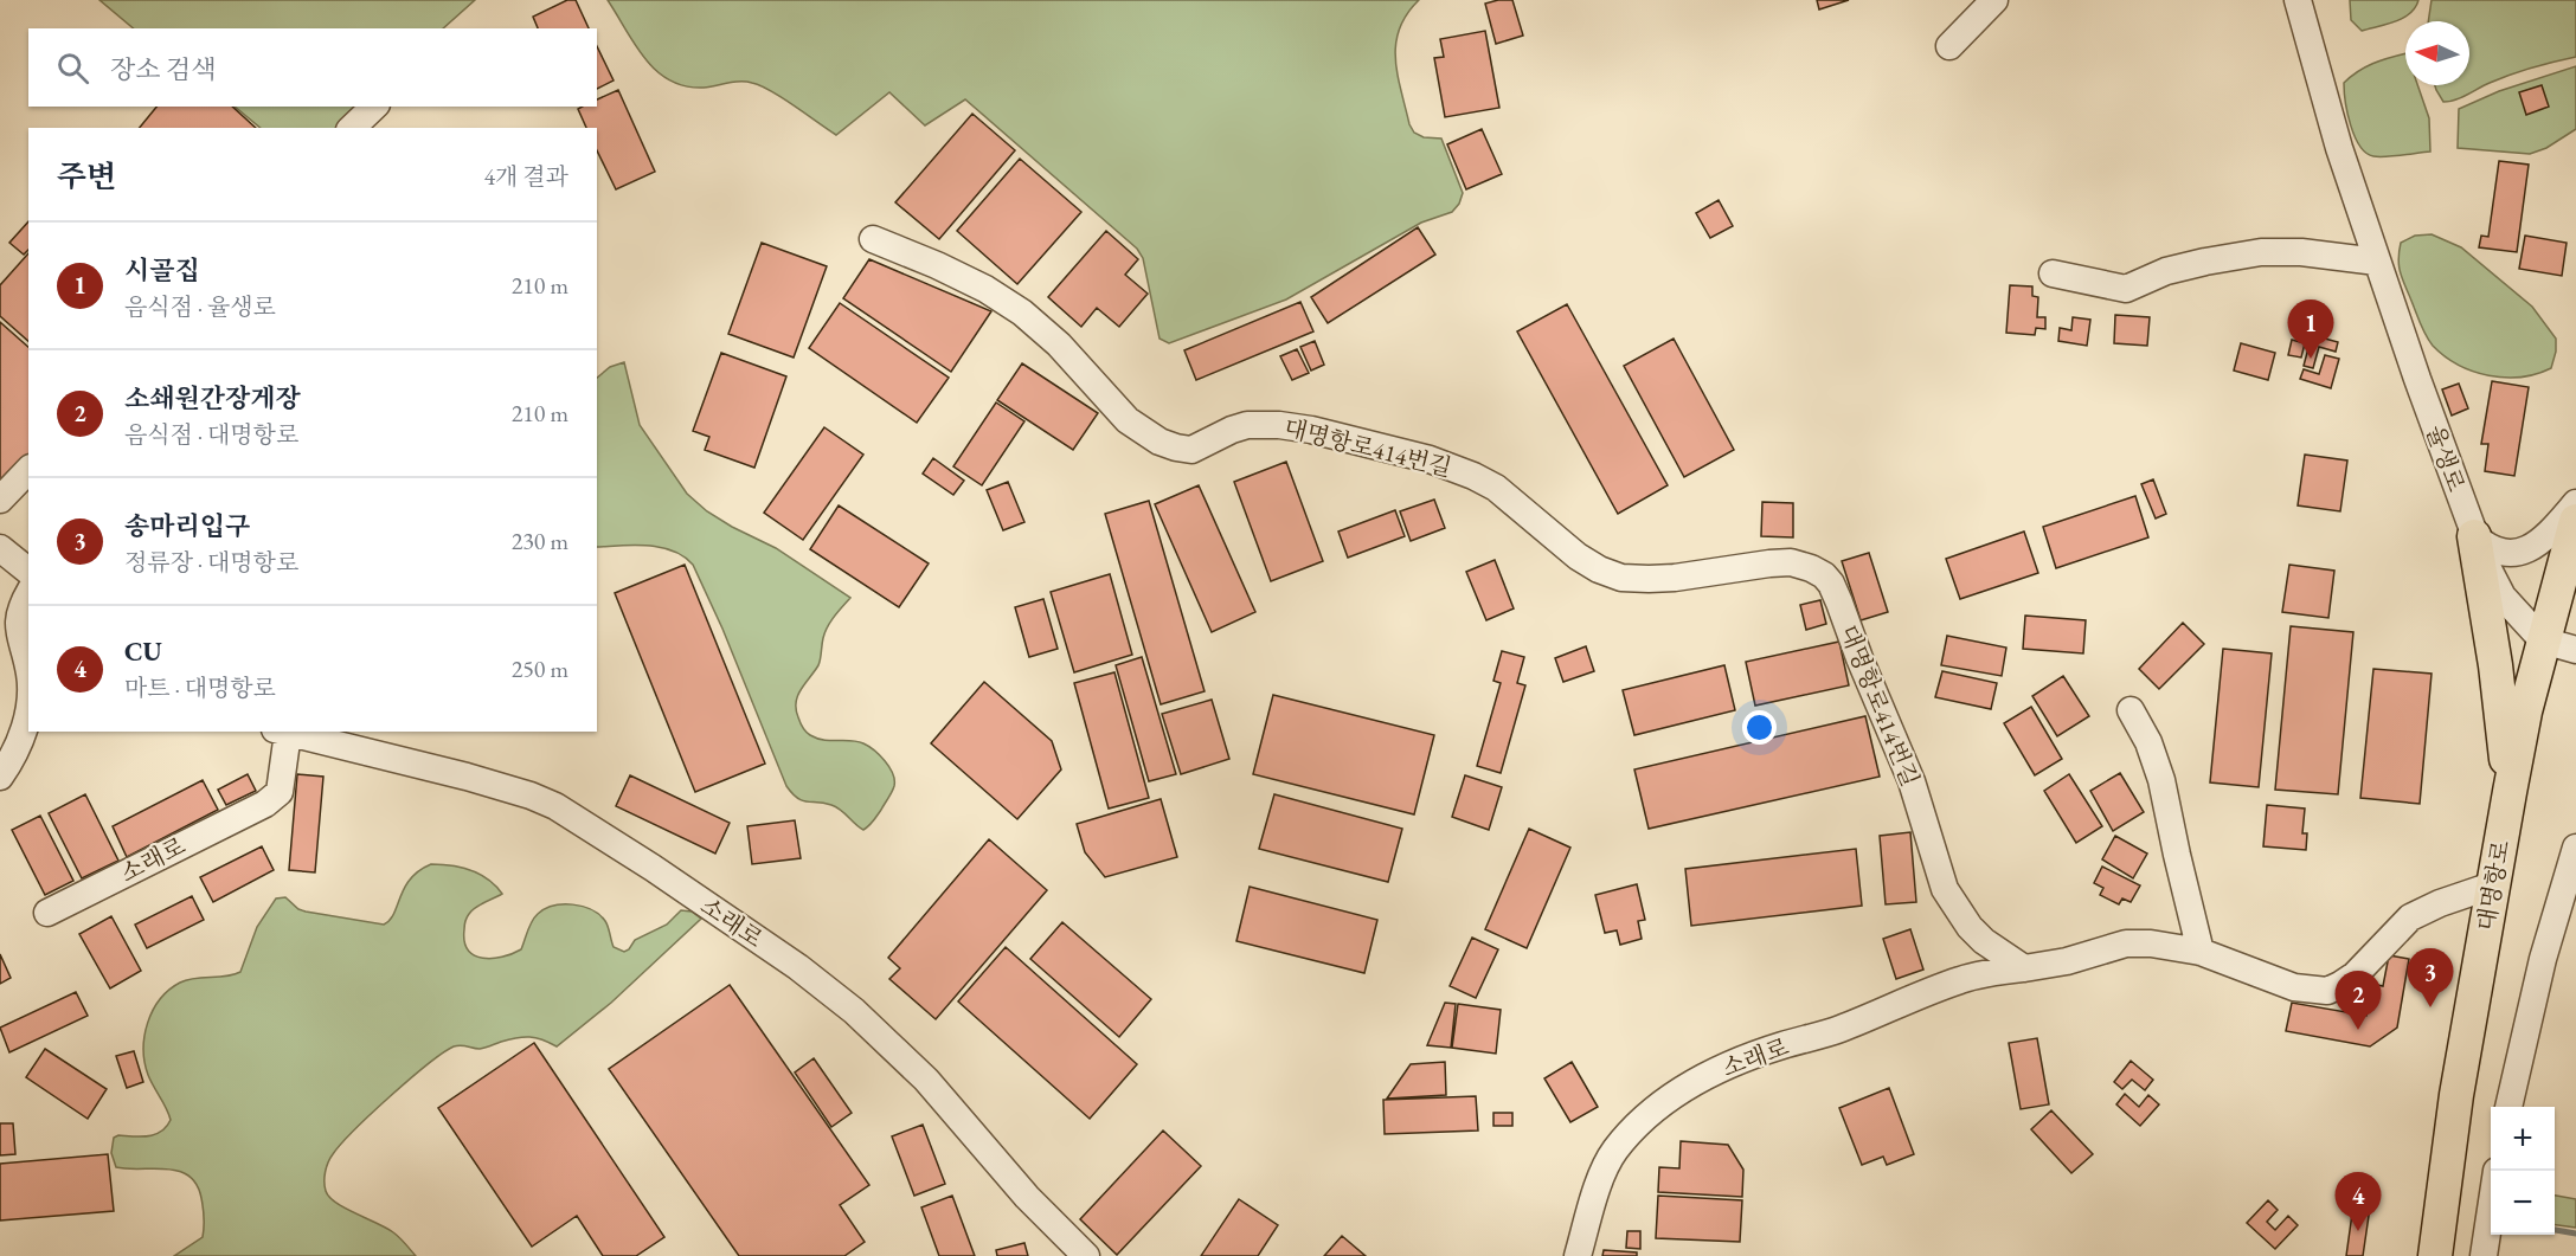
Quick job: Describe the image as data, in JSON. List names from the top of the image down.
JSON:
{
  "streets": {
    "main road": ["대명항로"],
    "street": ["대명항로414번길", "율생로", "소래로"]
  },
  "crossings": [
    ["대명항로414번길", "소래로"],
    ["율생로", "대명항로"]
  ],
  "north": "left",
  "page": {
    "search": "장소 검색",
    "heading": ["주변", "4개 결과"],
    "list": [
      {
        "mark": "1",
        "name": "시골집",
        "note": "음식점 · 율생로",
        "value": "210 m"
      },
      {
        "mark": "2",
        "name": "소쇄원간장게장",
        "note": "음식점 · 대명항로",
        "value": "210 m"
      },
      {
        "mark": "3",
        "name": "송마리입구",
        "note": "정류장 · 대명항로",
        "value": "230 m"
      },
      {
        "mark": "4",
        "name": "CU",
        "note": "마트 · 대명항로",
        "value": "250 m"
      }
    ],
    "pins": [
      "1",
      "3",
      "2",
      "4"
    ],
    "map_buttons": ["+", "−"]
  }
}
